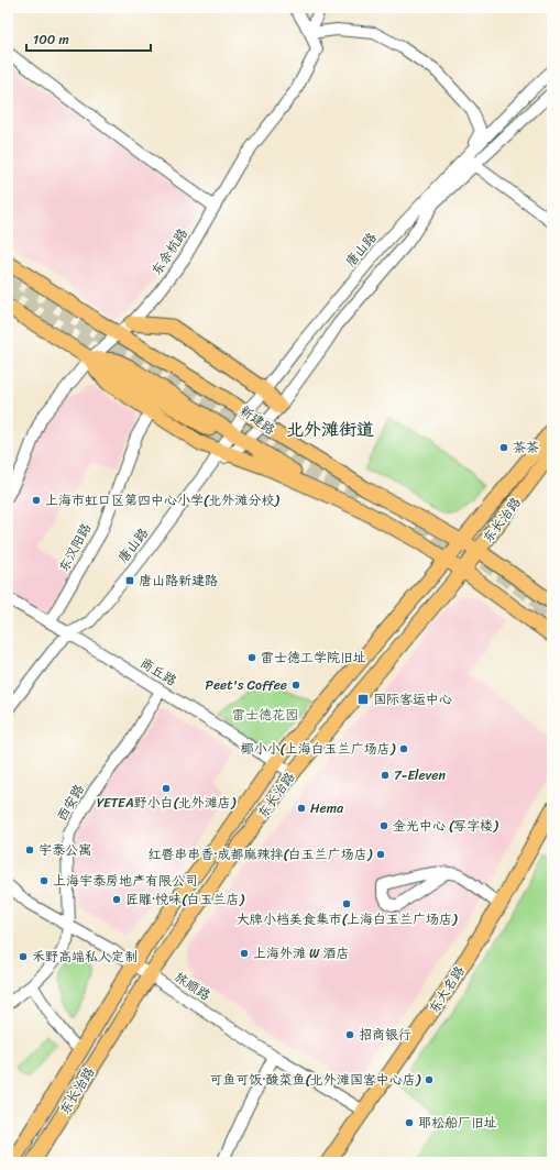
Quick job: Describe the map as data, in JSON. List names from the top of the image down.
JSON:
{
  "streets": {
    "main road": ["新建路", "东长治路", "东大名路"],
    "street": [
      "唐山路",
      "东余杭路",
      "东汉阳路",
      "商丘路",
      "西安路",
      "旅顺路"
    ]
  },
  "crossings": [
    ["唐山路", "新建路"],
    ["唐山路", "商丘路"],
    ["东余杭路", "新建路"],
    ["新建路", "东长治路"],
    ["新建路", "东汉阳路"],
    ["东长治路", "商丘路"],
    ["东长治路", "西安路"],
    ["东长治路", "旅顺路"],
    ["东汉阳路", "商丘路"],
    ["商丘路", "西安路"],
    ["西安路", "旅顺路"],
    ["旅顺路", "东大名路"]
  ],
  "districts": ["北外滩街道"],
  "parks": ["雷士德花园"],
  "places": {
    "other": [
      "茶茶",
      "上海市虹口区第四中心小学(北外滩分校)",
      "雷士德工学院旧址",
      "Peet's Coffee",
      "椰小小(上海白玉兰广场店)",
      "7-Eleven",
      "YETEA野小白(北外滩店)",
      "Hema",
      "金光中心 (写字楼)",
      "宇泰公寓",
      "红唇串串香·成都麻辣拌(白玉兰广场店)",
      "上海宇泰房地产有限公司",
      "匠雕·悦味(白玉兰店)",
      "大牌小档美食集市(上海白玉兰广场店)",
      "上海外滩 W 酒店",
      "禾野高端私人定制",
      "招商银行",
      "可鱼可饭·酸菜鱼(北外滩国客中心店)",
      "耶松船厂旧址"
    ],
    "transit": ["唐山路新建路", "国际客运中心"]
  },
  "scale_bar": "100 m"
}
